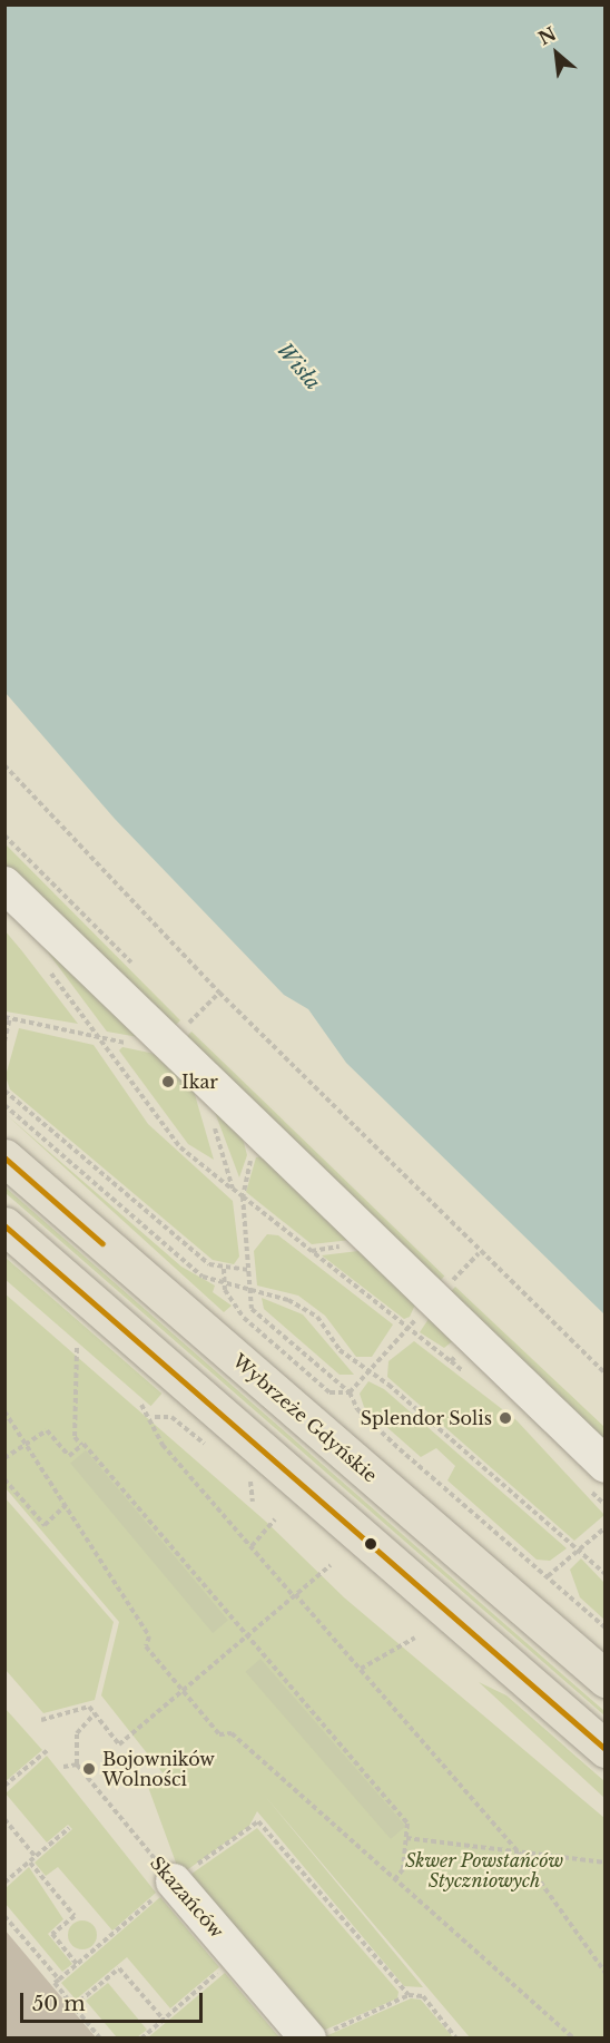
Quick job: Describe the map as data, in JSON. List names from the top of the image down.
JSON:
{
  "streets": {
    "main road": ["Wybrzeże Gdyńskie"],
    "street": ["Skazańców"]
  },
  "water": ["Wisła"],
  "parks": ["Skwer Powstańców Styczniowych"],
  "places": ["Ikar", "Splendor Solis", "Bojowników Wolności"],
  "scale_bar": "50 m",
  "north": "top left"
}
